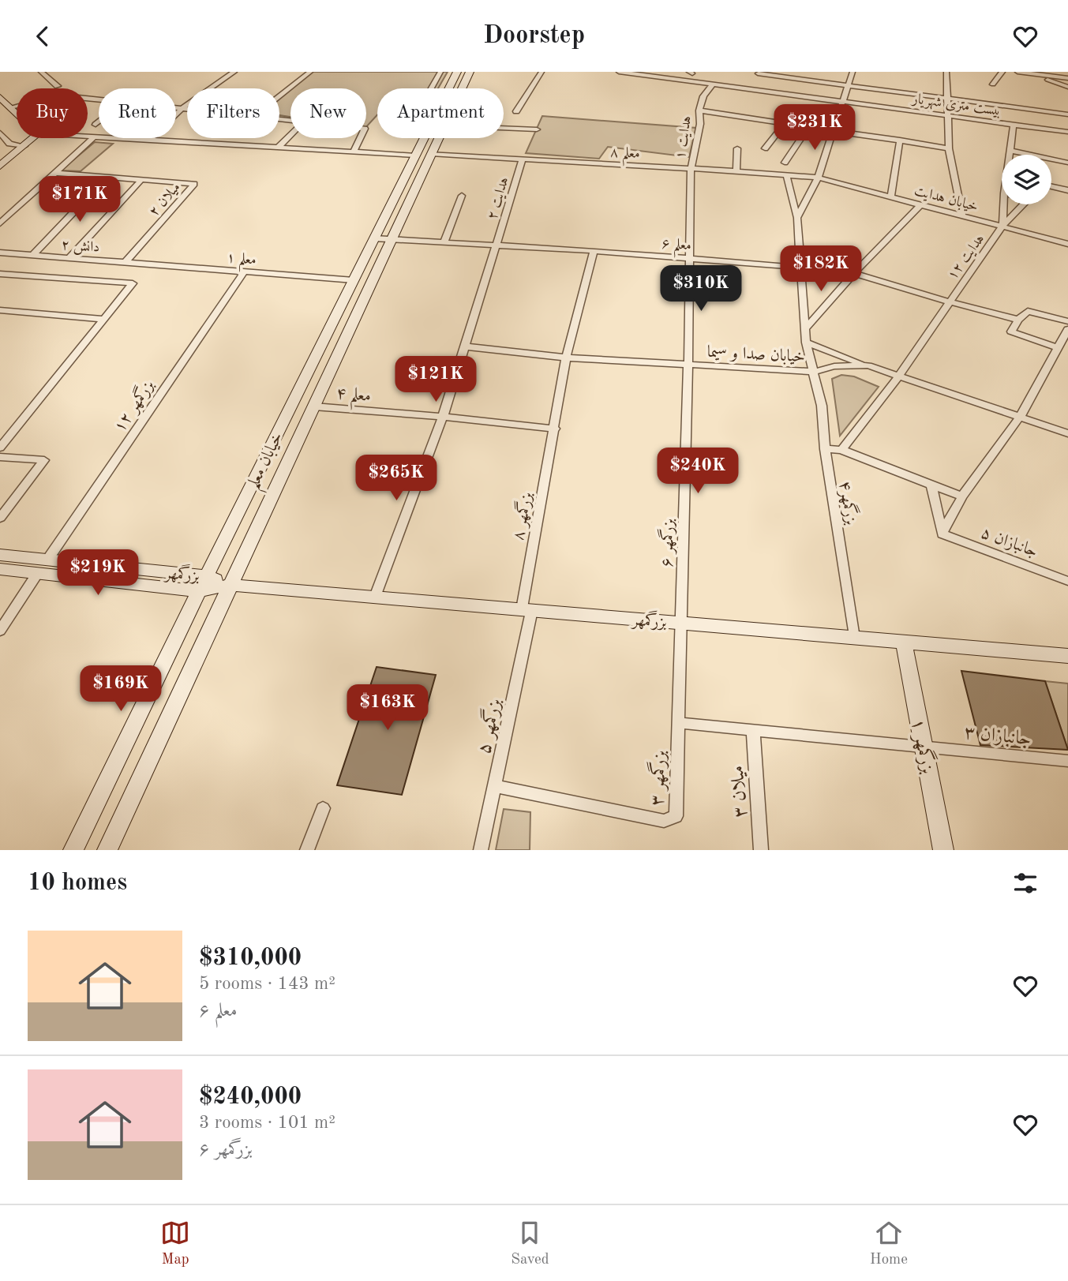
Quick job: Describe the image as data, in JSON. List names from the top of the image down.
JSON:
{
  "streets": {
    "main road": ["خیابان معلم", "بزرگمهر", "بزرگمهر ۱"],
    "street": [
      "بیست متری شهریار",
      "هدایت ۱",
      "معلم ۸",
      "هدایت ۲",
      "خیابان هدایت",
      "میلان ۲",
      "معلم ۶",
      "دانش ۲",
      "هدایت ۱۲",
      "معلم ۱",
      "خیابان صدا و سیما",
      "معلم ۴",
      "بزرگمهر ۱۲",
      "بزرگمهر۴",
      "بزرگمهر ۸",
      "جانبازان ۵",
      "بزرگمهر ۶",
      "بزرگمهر ۵",
      "جانبازان ۳",
      "بزرگمهر ۳",
      "میلان ۳"
    ]
  },
  "crossings": [
    ["هدایت ۱", "معلم ۸"],
    ["هدایت ۱", "معلم ۶"],
    ["هدایت ۱", "بزرگمهر ۶"],
    ["معلم ۸", "هدایت ۲"],
    ["معلم ۸", "خیابان هدایت"],
    ["معلم ۸", "خیابان معلم"],
    ["هدایت ۲", "معلم ۶"],
    ["هدایت ۲", "خیابان صدا و سیما"],
    ["هدایت ۲", "معلم ۴"],
    ["هدایت ۲", "بزرگمهر"],
    ["خیابان هدایت", "هدایت ۱۲"],
    ["میلان ۲", "دانش ۲"],
    ["میلان ۲", "معلم ۱"],
    ["معلم ۶", "هدایت ۱۲"],
    ["معلم ۶", "خیابان معلم"],
    ["معلم ۶", "بزرگمهر۴"],
    ["معلم ۶", "بزرگمهر ۸"],
    ["معلم ۶", "بزرگمهر ۶"],
    ["دانش ۲", "معلم ۱"],
    ["هدایت ۱۲", "خیابان صدا و سیما"],
    ["معلم ۱", "بزرگمهر ۱۲"],
    ["معلم ۱", "خیابان معلم"],
    ["خیابان صدا و سیما", "بزرگمهر۴"],
    ["خیابان صدا و سیما", "بزرگمهر ۸"],
    ["خیابان صدا و سیما", "بزرگمهر ۶"],
    ["معلم ۴", "خیابان معلم"],
    ["معلم ۴", "بزرگمهر ۸"],
    ["بزرگمهر ۱۲", "بزرگمهر"],
    ["خیابان معلم", "بزرگمهر"],
    ["بزرگمهر۴", "بزرگمهر"],
    ["بزرگمهر ۸", "بزرگمهر"],
    ["بزرگمهر ۸", "بزرگمهر ۵"],
    ["بزرگمهر ۶", "بزرگمهر"],
    ["بزرگمهر ۶", "بزرگمهر ۳"],
    ["بزرگمهر", "بزرگمهر ۵"],
    ["بزرگمهر", "بزرگمهر ۱"],
    ["بزرگمهر", "بزرگمهر ۳"],
    ["بزرگمهر ۵", "بزرگمهر ۳"],
    ["جانبازان ۳", "بزرگمهر ۱"]
  ],
  "page": {
    "header": "Doorstep",
    "chip": [
      "Buy",
      "Rent",
      "Filters",
      "New",
      "Apartment"
    ],
    "price": [
      "$231K",
      "$171K",
      "$182K",
      "$310K",
      "$121K",
      "$240K",
      "$265K",
      "$219K",
      "$169K",
      "$163K"
    ],
    "heading": "10 homes",
    "list": [
      {
        "name": "$310,000",
        "note": "5 rooms · 143 m² · معلم ۶"
      },
      {
        "name": "$240,000",
        "note": "3 rooms · 101 m² · بزرگمهر ۶"
      }
    ],
    "tabs": ["Map", "Saved", "Home"]
  }
}
